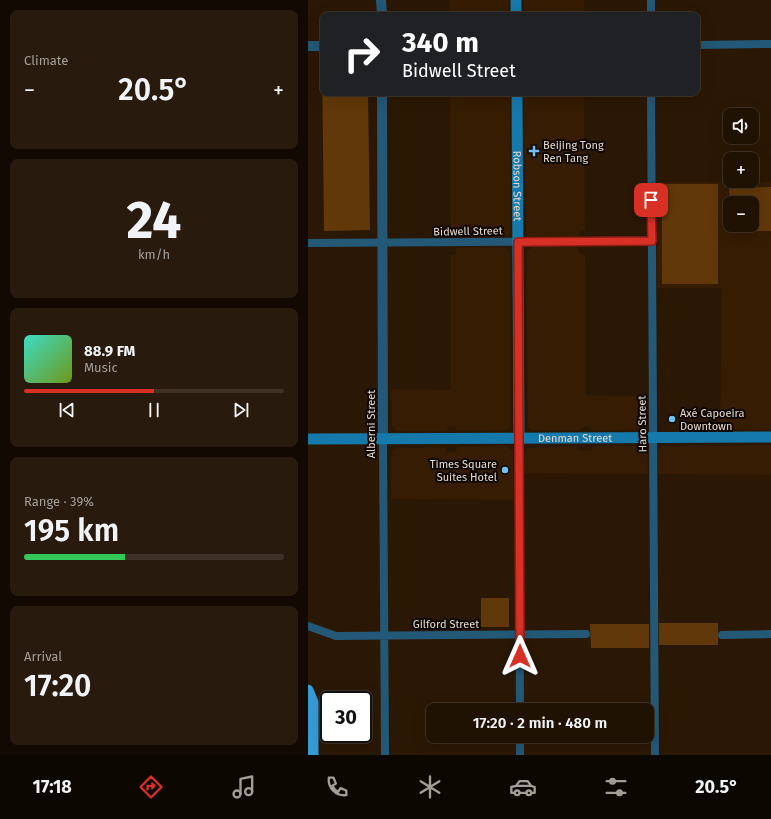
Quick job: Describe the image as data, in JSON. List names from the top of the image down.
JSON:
{
  "streets": {
    "main road": ["Robson Street", "Denman Street"],
    "street": [
      "Bidwell Street",
      "Alberni Street",
      "Haro Street",
      "Gilford Street"
    ]
  },
  "crossings": [
    ["Robson Street", "Bidwell Street"],
    ["Robson Street", "Denman Street"],
    ["Robson Street", "Gilford Street"],
    ["Bidwell Street", "Alberni Street"],
    ["Bidwell Street", "Haro Street"],
    ["Alberni Street", "Denman Street"],
    ["Alberni Street", "Gilford Street"],
    ["Haro Street", "Denman Street"]
  ],
  "places": {
    "health": ["Beijing Tong Ren Tang"],
    "other": ["Axé Capoeira Downtown", "Times Square Suites Hotel"]
  },
  "page": {
    "tile": [
      "Climate",
      ["24", "km/h"],
      ["Range · 39%", "195 km"],
      ["Arrival", "17:20"]
    ],
    "turn": ["340 m", "Bidwell Street"],
    "heat": ["−", "20.5°", "+"],
    "map_buttons": ["+", "−"],
    "song": ["88.9 FM", "Music"],
    "limit": "30",
    "trip": "17:20 · 2 min · 480 m",
    "tabs": ["17:18", "20.5°"]
  }
}
